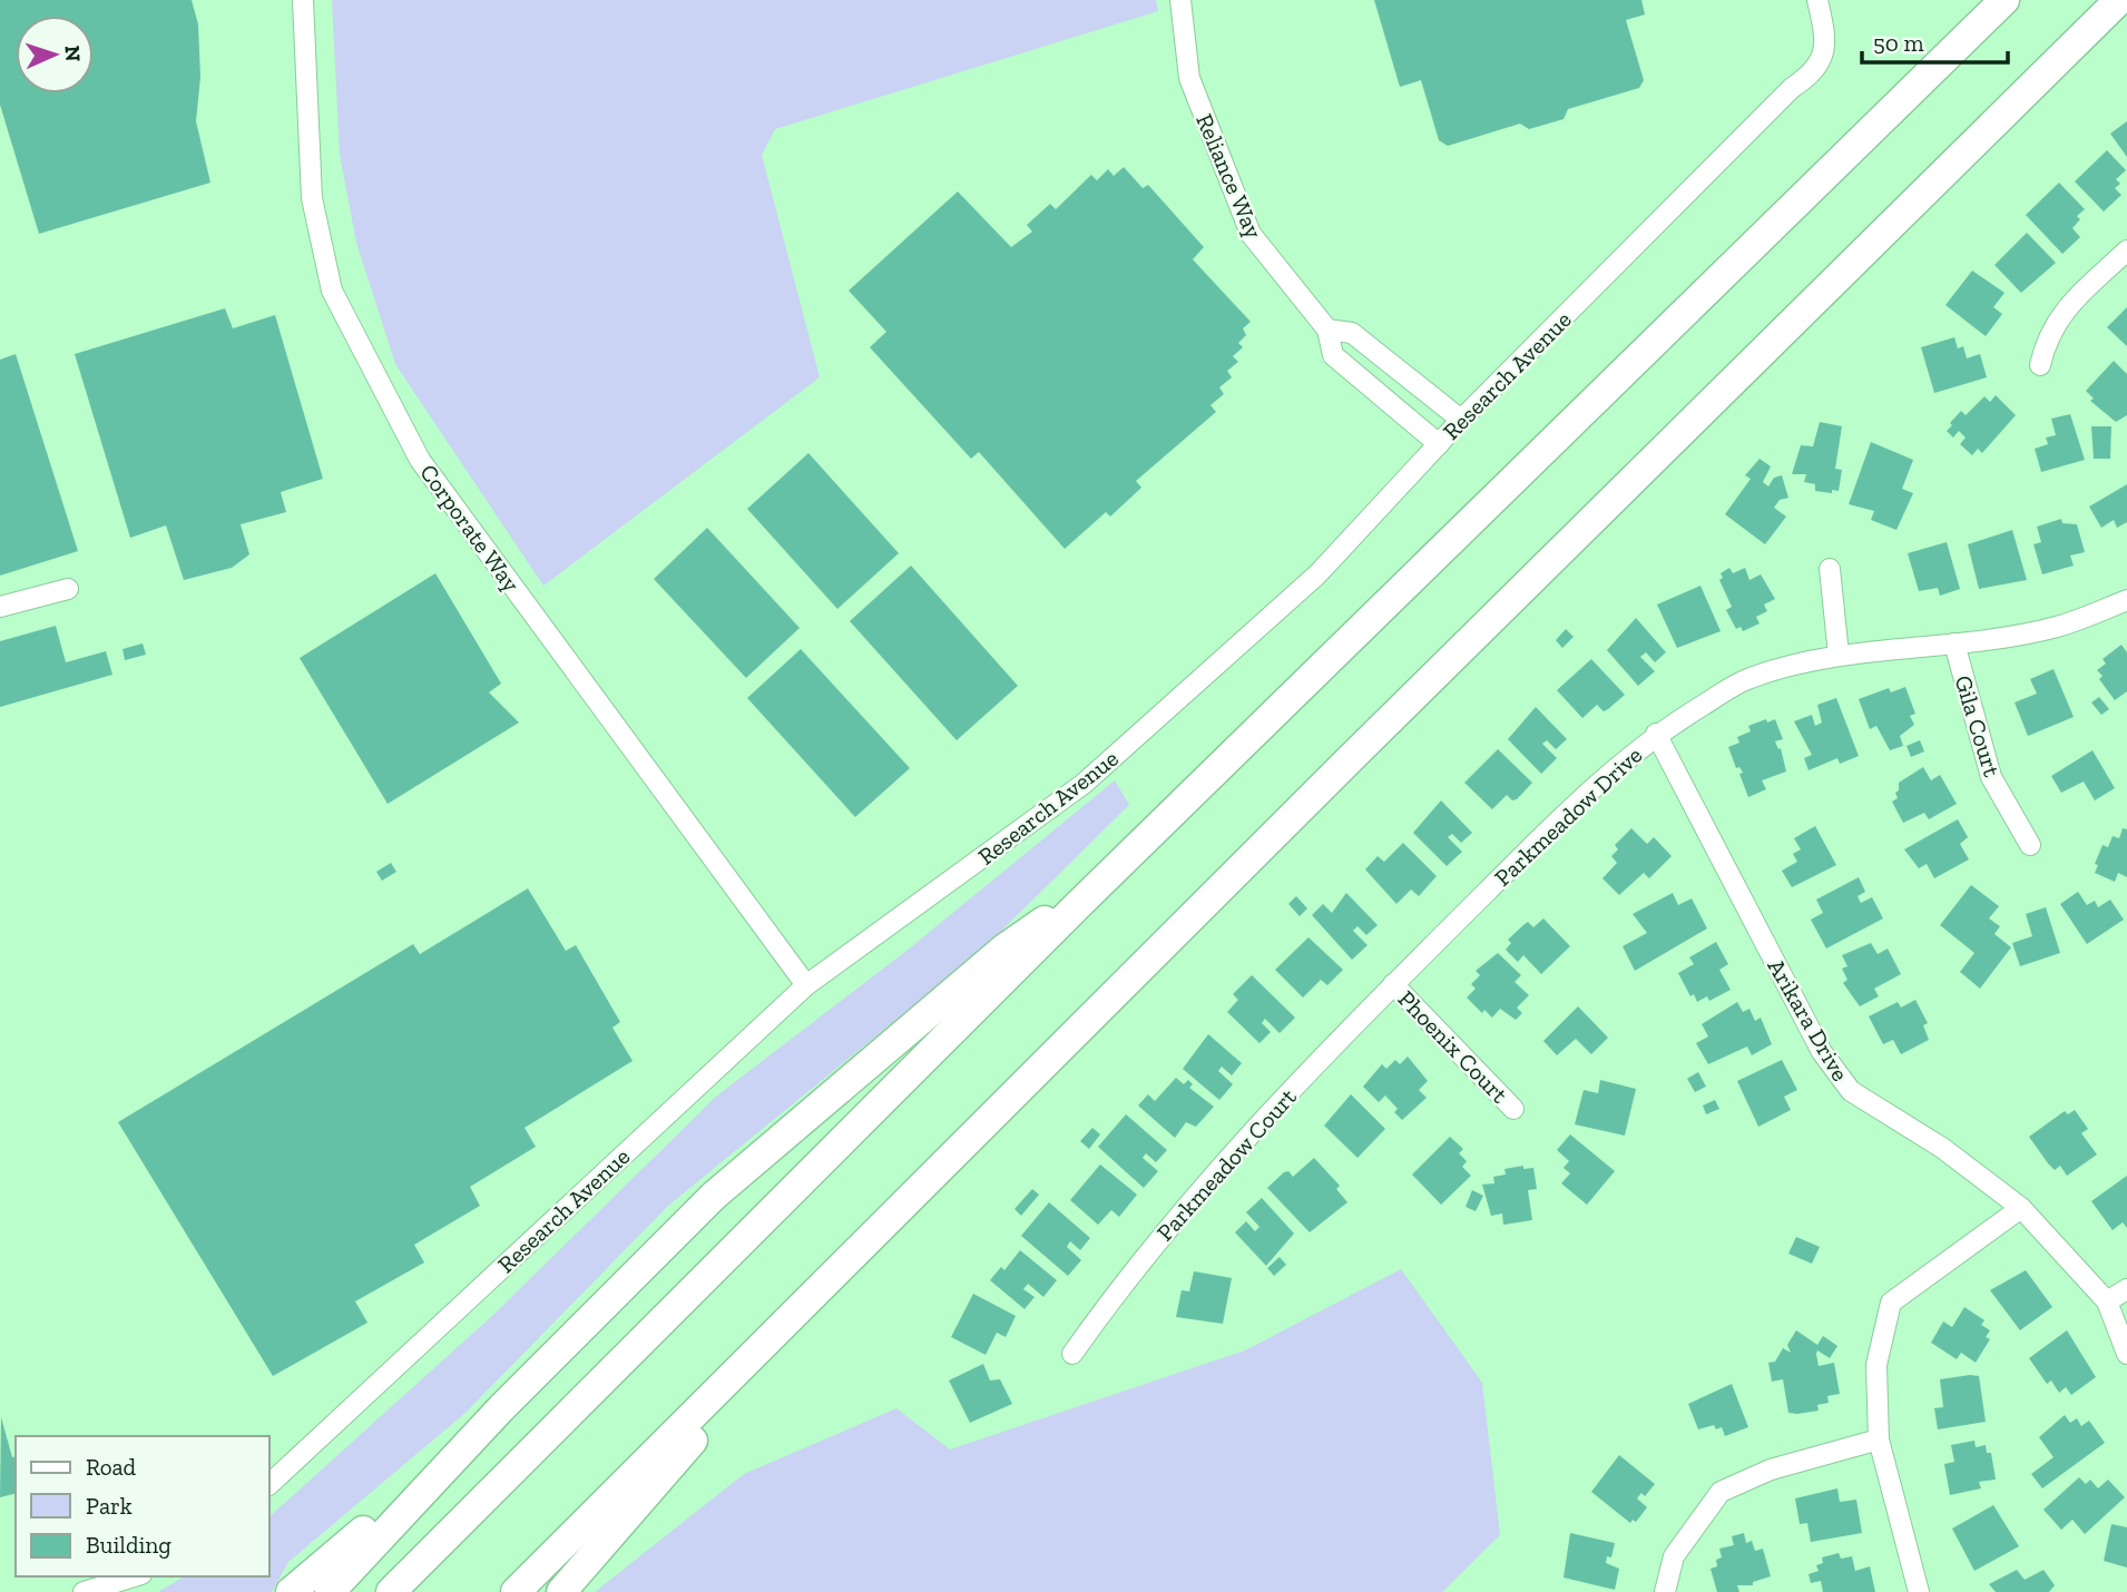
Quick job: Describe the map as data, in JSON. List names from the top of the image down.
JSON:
{
  "streets": {
    "street": [
      "Reliance Way",
      "Research Avenue",
      "Corporate Way",
      "Gila Court",
      "Parkmeadow Drive",
      "Arikara Drive",
      "Phoenix Court",
      "Parkmeadow Court"
    ]
  },
  "crossings": [
    ["Reliance Way", "Research Avenue"],
    ["Research Avenue", "Corporate Way"],
    ["Gila Court", "Parkmeadow Drive"],
    ["Parkmeadow Drive", "Arikara Drive"],
    ["Parkmeadow Drive", "Phoenix Court"],
    ["Parkmeadow Drive", "Parkmeadow Court"],
    ["Phoenix Court", "Parkmeadow Court"]
  ],
  "legend": ["Road", "Park", "Building"],
  "scale_bar": "50 m",
  "north": "right"
}
